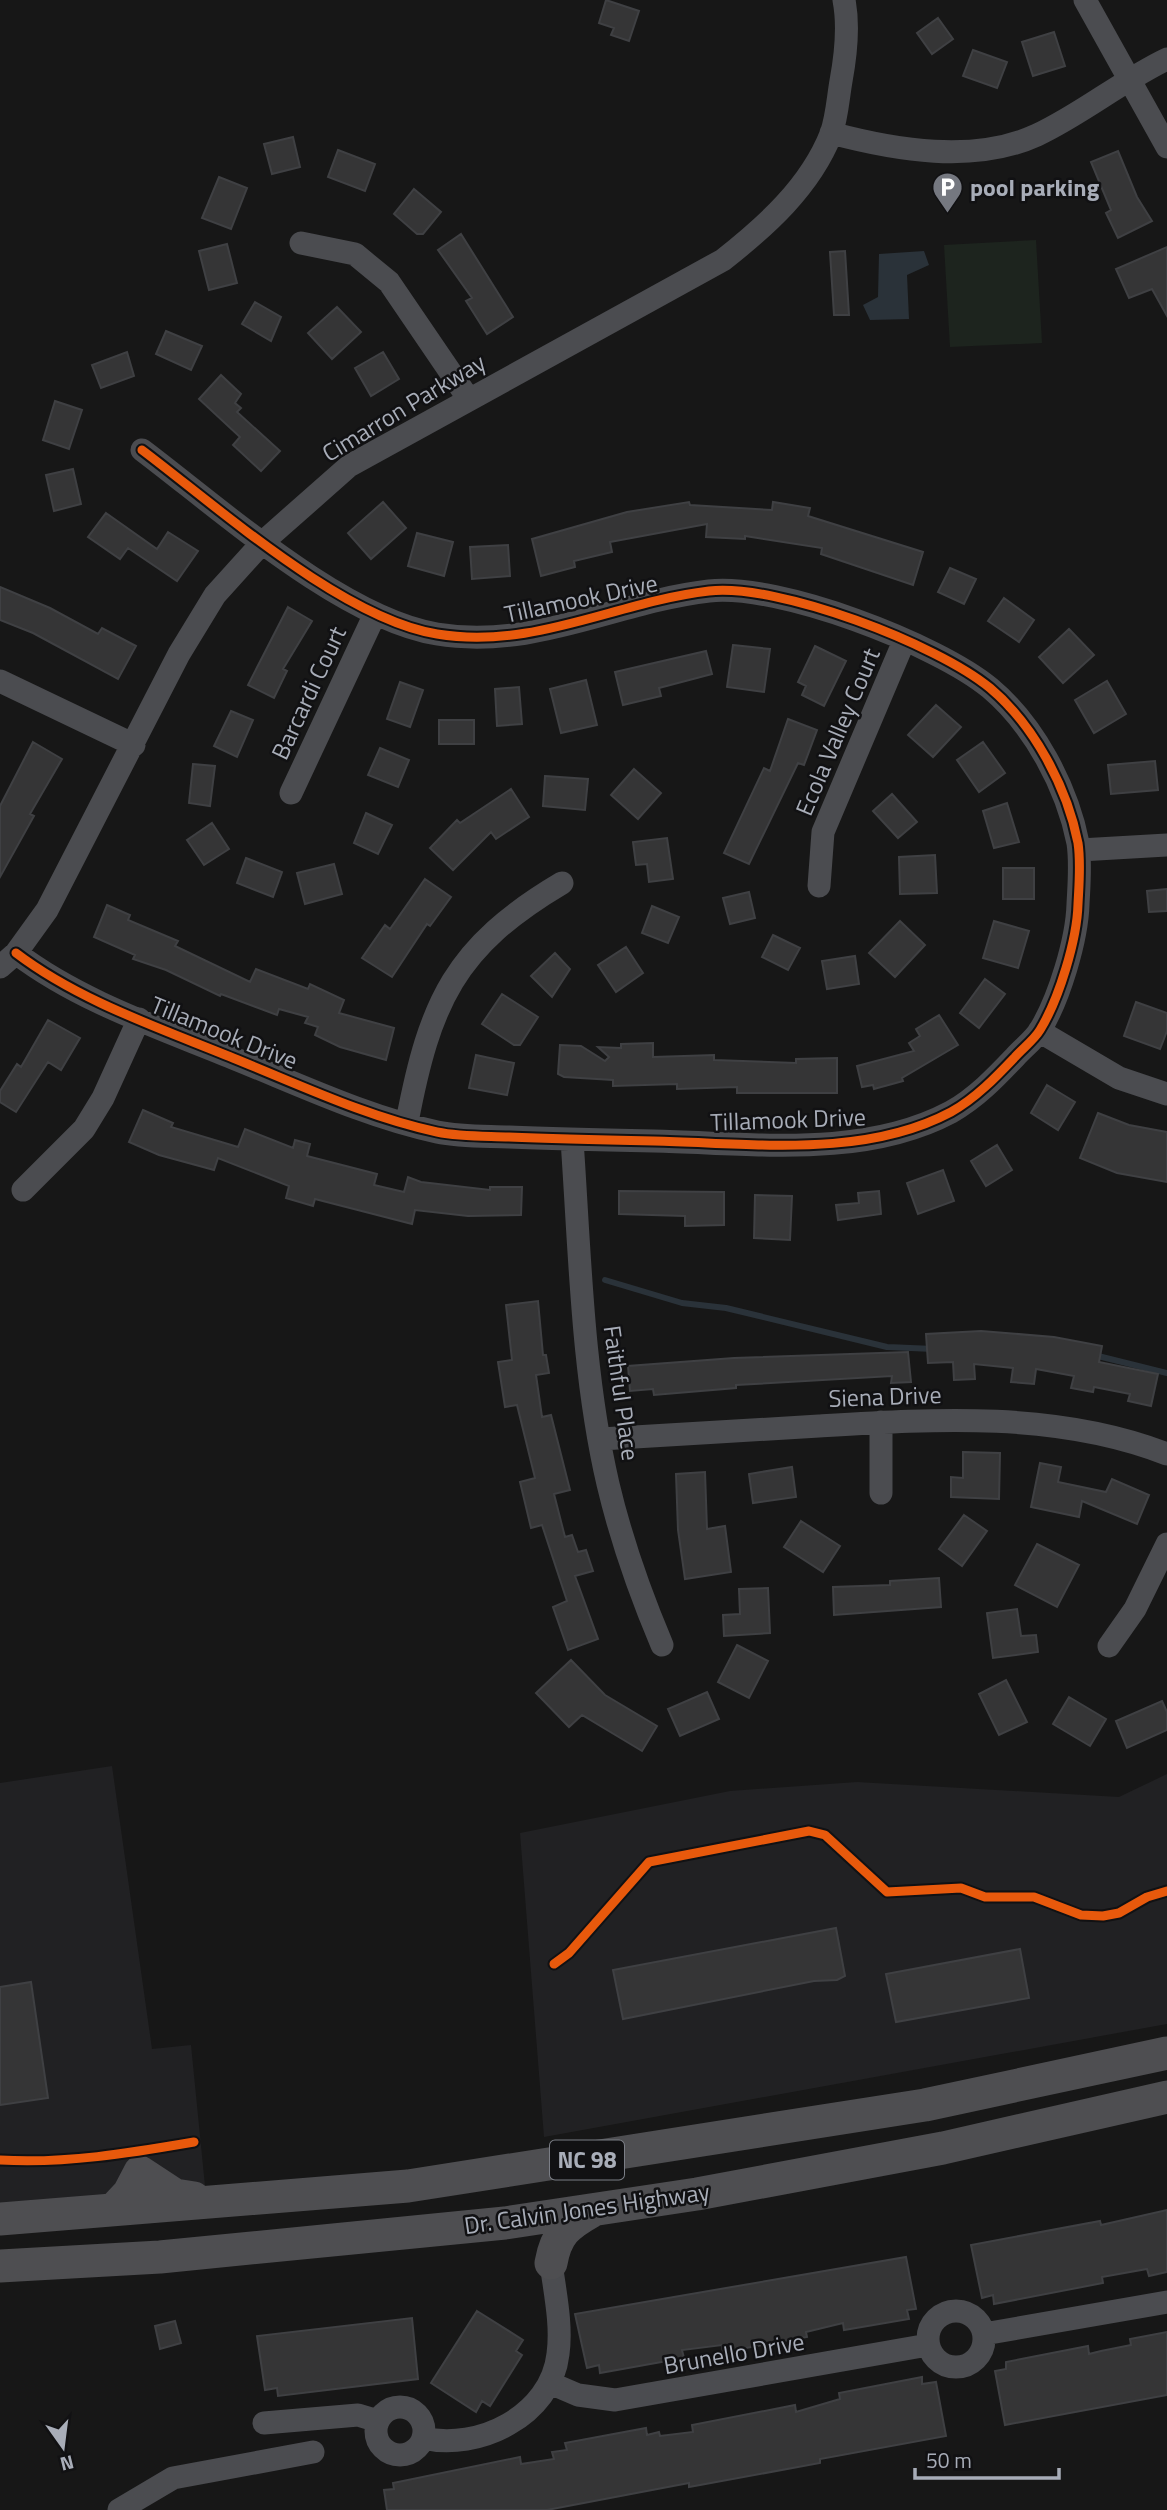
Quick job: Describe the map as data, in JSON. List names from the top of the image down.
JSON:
{
  "streets": {
    "highway": ["NC 98", "Dr. Calvin Jones Highway"],
    "street": [
      "Cimarron Parkway",
      "Tillamook Drive",
      "Barcardi Court",
      "Ecola Valley Court",
      "Faithful Place",
      "Siena Drive",
      "Brunello Drive"
    ]
  },
  "crossings": [
    ["Cimarron Parkway", "Tillamook Drive"],
    ["Tillamook Drive", "Barcardi Court"],
    ["Tillamook Drive", "Ecola Valley Court"],
    ["Tillamook Drive", "Faithful Place"],
    ["Faithful Place", "Siena Drive"]
  ],
  "places": {
    "parking": ["pool parking"]
  },
  "scale_bar": "50 m",
  "north": "bottom"
}
